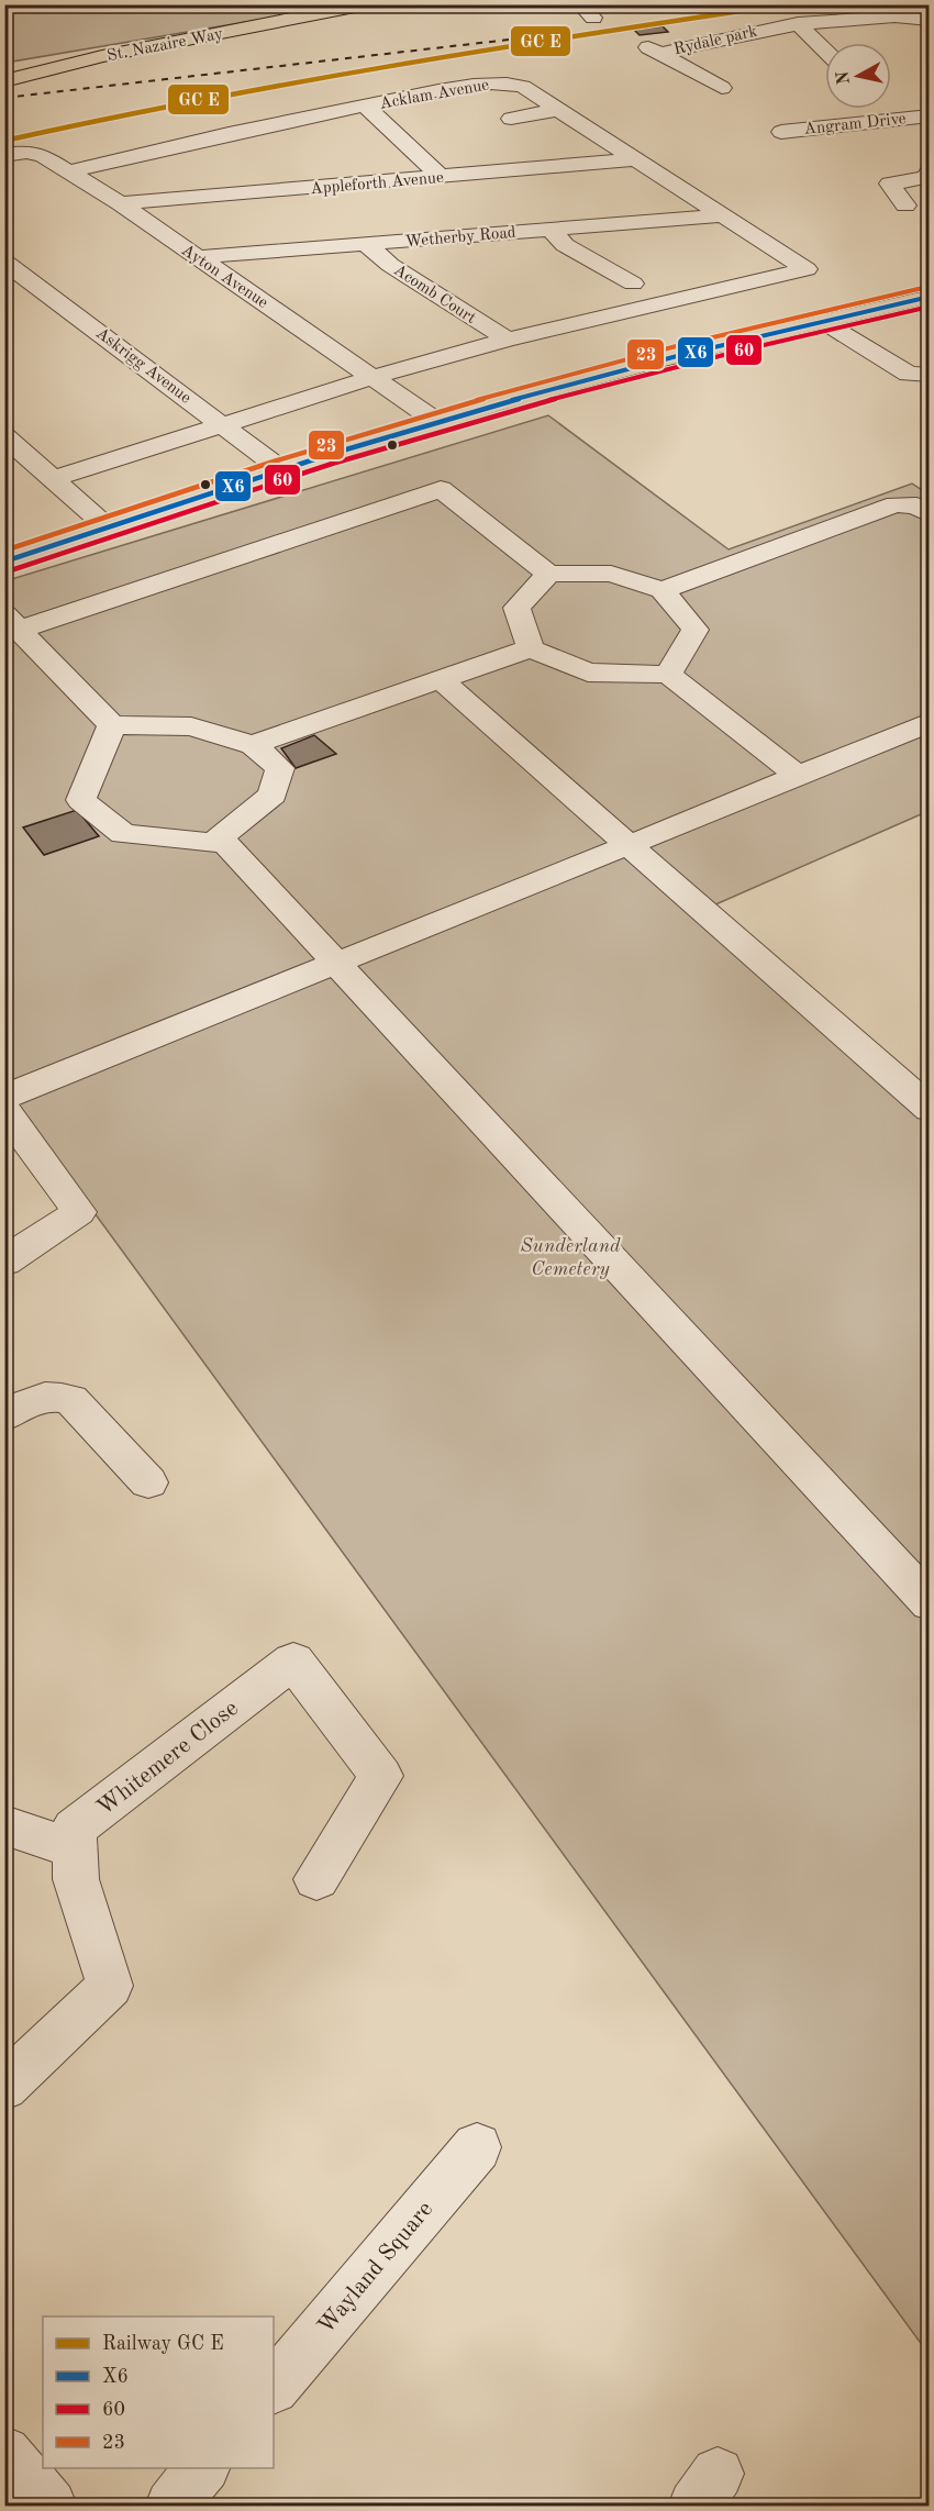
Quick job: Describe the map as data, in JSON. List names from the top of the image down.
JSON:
{
  "streets": {
    "main road": ["St. Nazaire Way"],
    "street": [
      "Rydale park",
      "Acklam Avenue",
      "Angram Drive",
      "Appleforth Avenue",
      "Wetherby Road",
      "Ayton Avenue",
      "Acomb Court",
      "Askrigg Avenue",
      "Whitemere Close",
      "Wayland Square"
    ]
  },
  "crossings": [
    ["Acklam Avenue", "Appleforth Avenue"],
    ["Acklam Avenue", "Wetherby Road"],
    ["Acklam Avenue", "Ayton Avenue"],
    ["Acklam Avenue", "Acomb Court"],
    ["Appleforth Avenue", "Ayton Avenue"],
    ["Wetherby Road", "Ayton Avenue"],
    ["Wetherby Road", "Acomb Court"]
  ],
  "parks": ["Sunderland Cemetery"],
  "lines": ["transit line 23", "transit line X6", "transit line 60"],
  "legend": [
    "Railway GC E",
    "X6",
    "60",
    "23"
  ],
  "north": "left"
}
